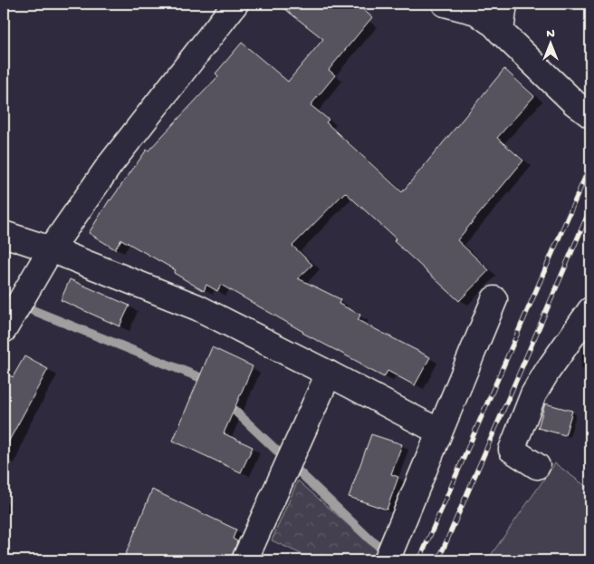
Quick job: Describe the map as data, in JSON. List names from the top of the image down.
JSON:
{
  "north": "top"
}
